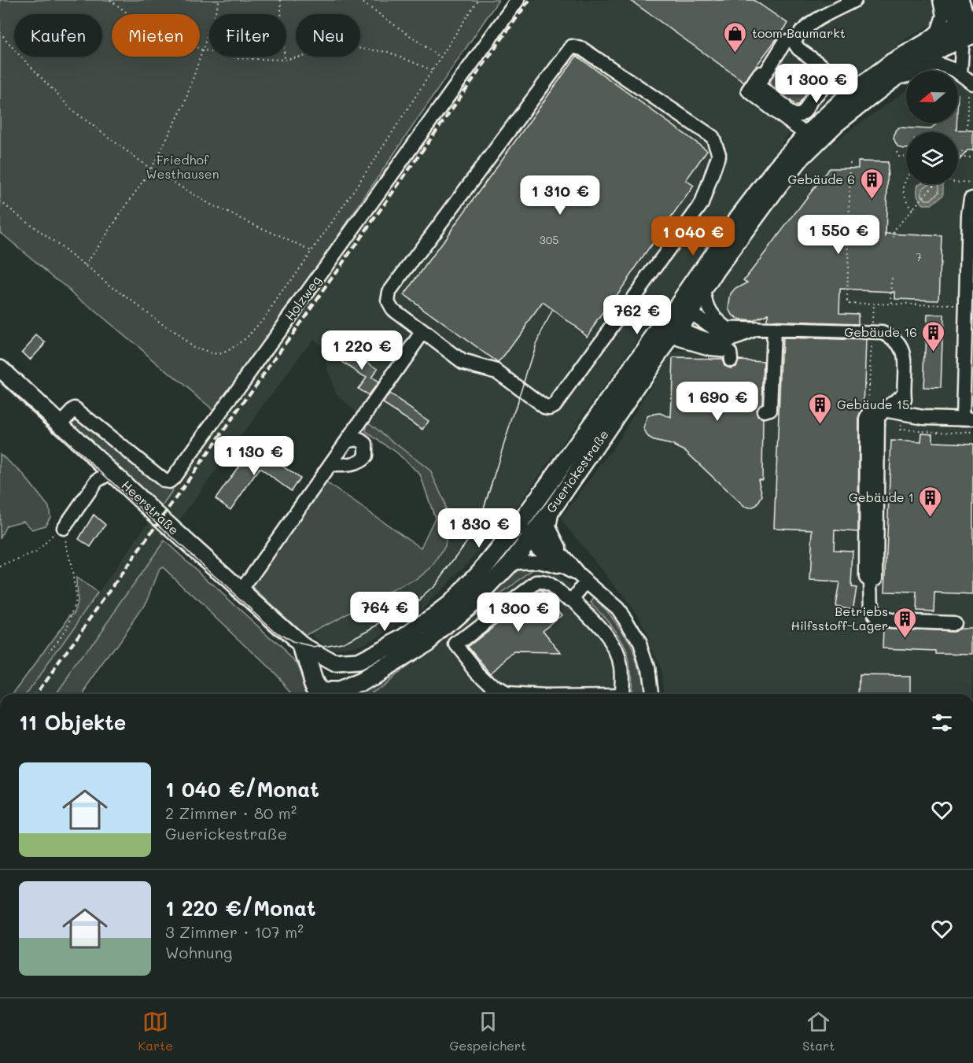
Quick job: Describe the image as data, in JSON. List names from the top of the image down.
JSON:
{
  "streets": {
    "main road": ["Guerickestraße", "Heerstraße"],
    "street": ["Holzweg"]
  },
  "crossings": [
    ["Holzweg", "Heerstraße"],
    ["Guerickestraße", "Heerstraße"]
  ],
  "parks": ["Friedhof Westhausen"],
  "places": {
    "shop": ["toom Baumarkt"],
    "building": [
      "Gebäude 6",
      "Gebäude 16",
      "Gebäude 15",
      "Gebäude 1",
      "Betriebs Hilfsstoff-Lager"
    ]
  },
  "house_numbers": ["305", "7"],
  "north": "left",
  "page": {
    "chip": [
      "Kaufen",
      "Mieten",
      "Filter",
      "Neu"
    ],
    "price": [
      "1 300 €",
      "1 310 €",
      "1 550 €",
      "1 040 €",
      "762 €",
      "1 220 €",
      "1 690 €",
      "1 130 €",
      "1 830 €",
      "764 €",
      "1 300 €"
    ],
    "heading": "11 Objekte",
    "list": [
      {
        "name": "1 040 €/Monat",
        "note": "2 Zimmer · 80 m² · Guerickestraße"
      },
      {
        "name": "1 220 €/Monat",
        "note": "3 Zimmer · 107 m² · Wohnung"
      }
    ],
    "tabs": ["Karte", "Gespeichert", "Start"]
  }
}
